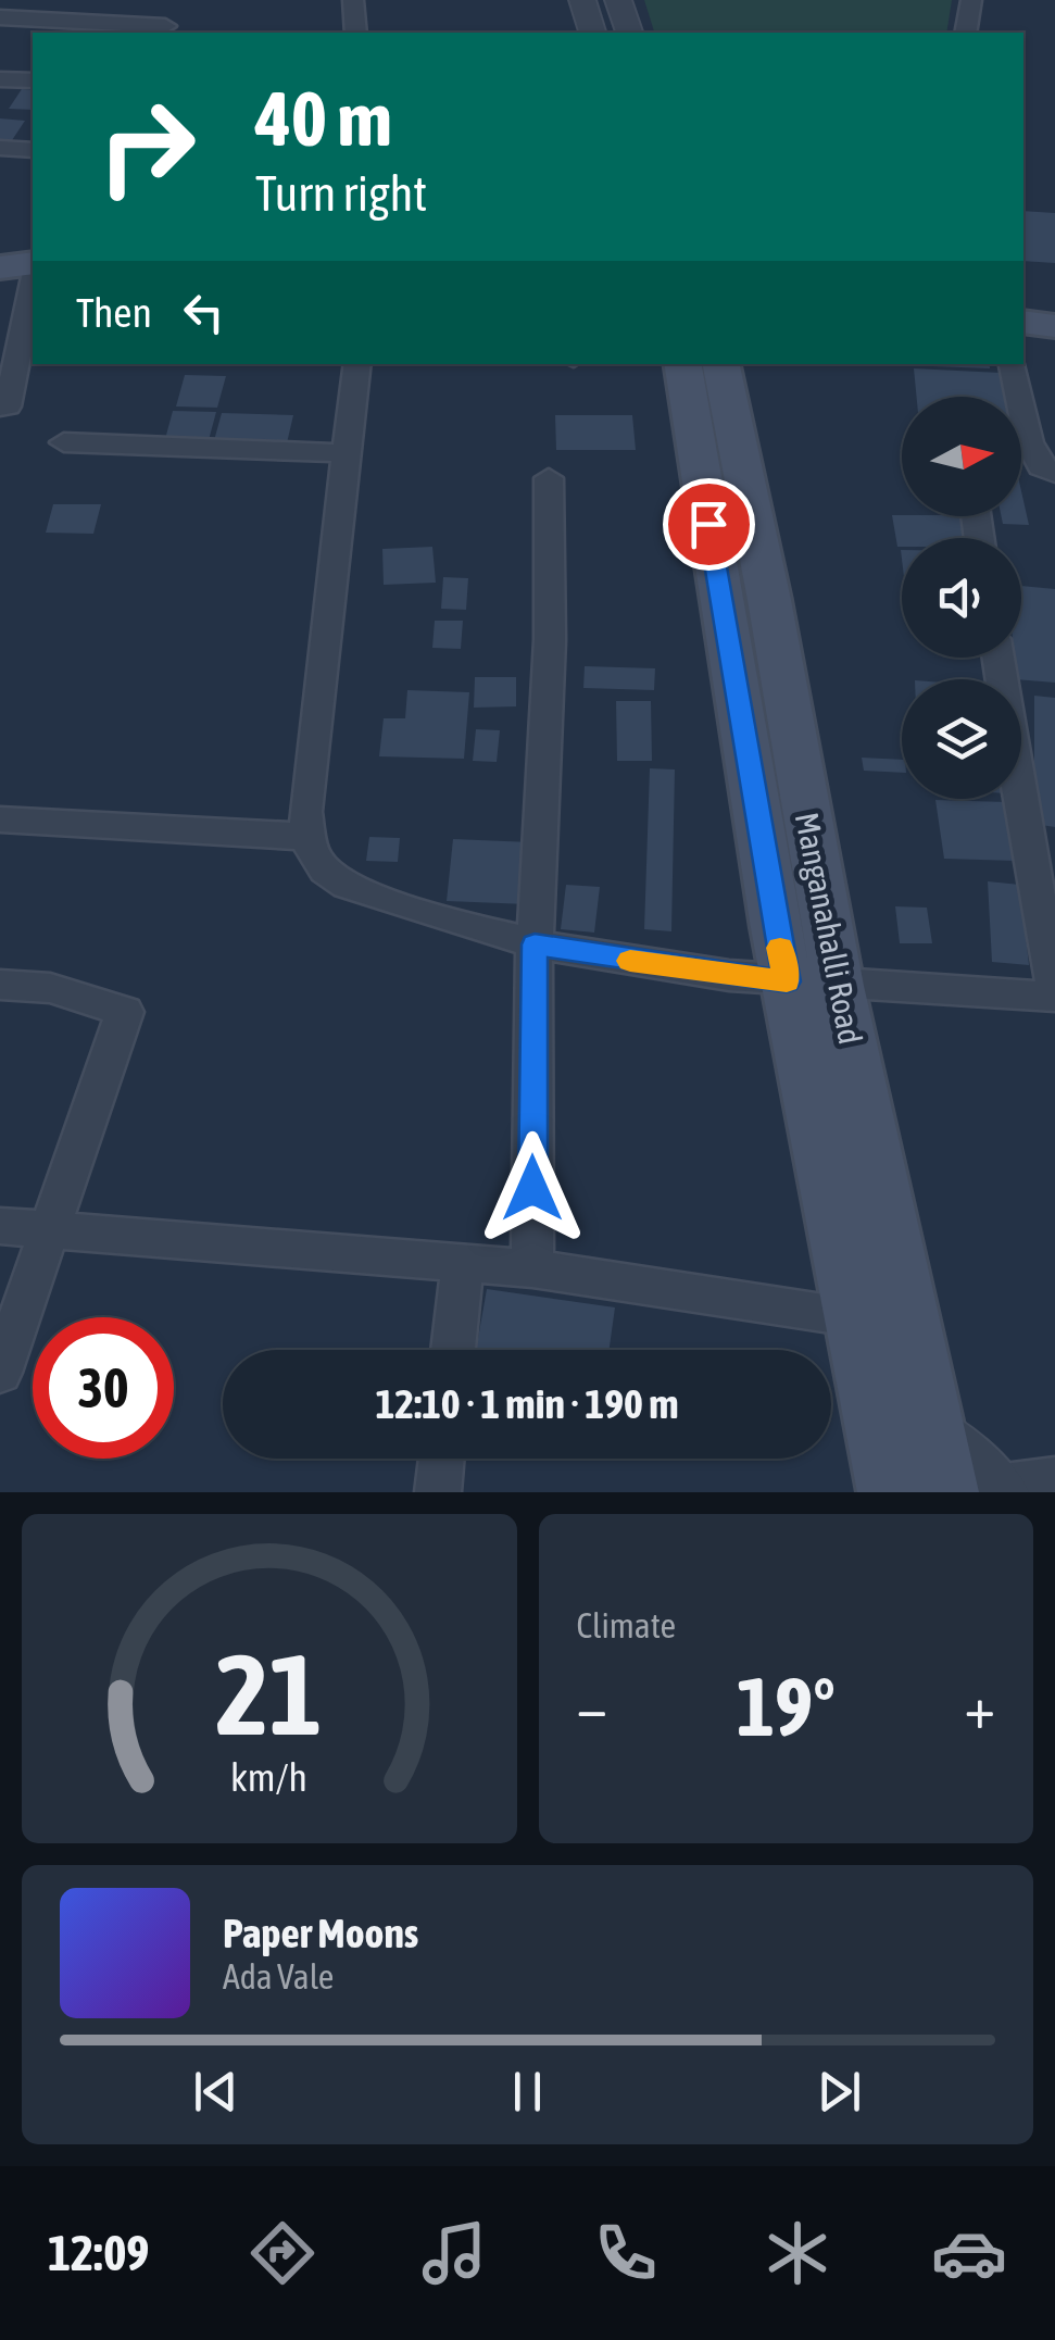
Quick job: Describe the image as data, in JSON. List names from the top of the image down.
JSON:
{
  "streets": {
    "main road": ["Manganahalli Road"]
  },
  "north": "right",
  "page": {
    "turn": ["40 m", "Turn right"],
    "then": "Then",
    "limit": "30",
    "trip": "12:10 · 1 min · 190 m",
    "tile": "Climate",
    "heat": ["−", "19°", "+"],
    "song": ["Paper Moons", "Ada Vale"],
    "tabs": "12:09",
    "gauge": ["21", "km/h"]
  }
}
